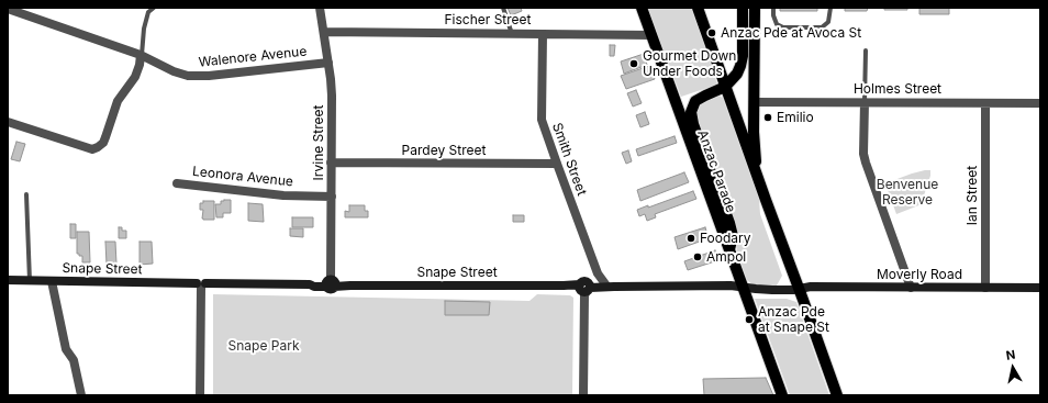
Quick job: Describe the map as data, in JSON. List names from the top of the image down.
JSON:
{
  "streets": {
    "main road": ["Anzac Parade"],
    "street": [
      "Fischer Street",
      "Walenore Avenue",
      "Holmes Street",
      "Irvine Street",
      "Pardey Street",
      "Smith Street",
      "Leonora Avenue",
      "Ian Street",
      "Snape Street",
      "Moverly Road"
    ]
  },
  "crossings": [
    ["Fischer Street", "Irvine Street"],
    ["Fischer Street", "Smith Street"],
    ["Fischer Street", "Anzac Parade"],
    ["Walenore Avenue", "Irvine Street"],
    ["Holmes Street", "Ian Street"],
    ["Irvine Street", "Pardey Street"],
    ["Irvine Street", "Leonora Avenue"],
    ["Irvine Street", "Snape Street"],
    ["Pardey Street", "Smith Street"],
    ["Smith Street", "Snape Street"],
    ["Anzac Parade", "Snape Street"],
    ["Ian Street", "Moverly Road"],
    ["Snape Street", "Moverly Road"]
  ],
  "parks": ["Benvenue Reserve", "Snape Park"],
  "places": [
    "Anzac Pde at Avoca St",
    "Gourmet Down Under Foods",
    "Emilio",
    "Foodary",
    "Ampol",
    "Anzac Pde at Snape St"
  ],
  "north": "top"
}
